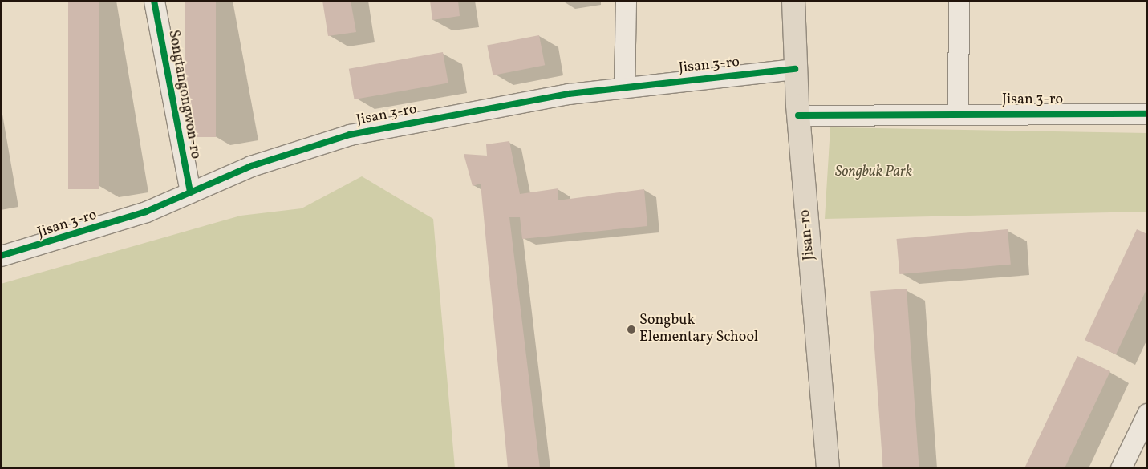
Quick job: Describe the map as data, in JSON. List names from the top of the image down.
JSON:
{
  "streets": {
    "main road": ["Jisan-ro"],
    "street": ["Jisan 3-ro", "Songtangongwon-ro"]
  },
  "crossings": [
    ["Jisan 3-ro", "Songtangongwon-ro"],
    ["Jisan 3-ro", "Jisan-ro"]
  ],
  "parks": ["Songbuk Park"],
  "places": ["Songbuk Elementary School"]
}
